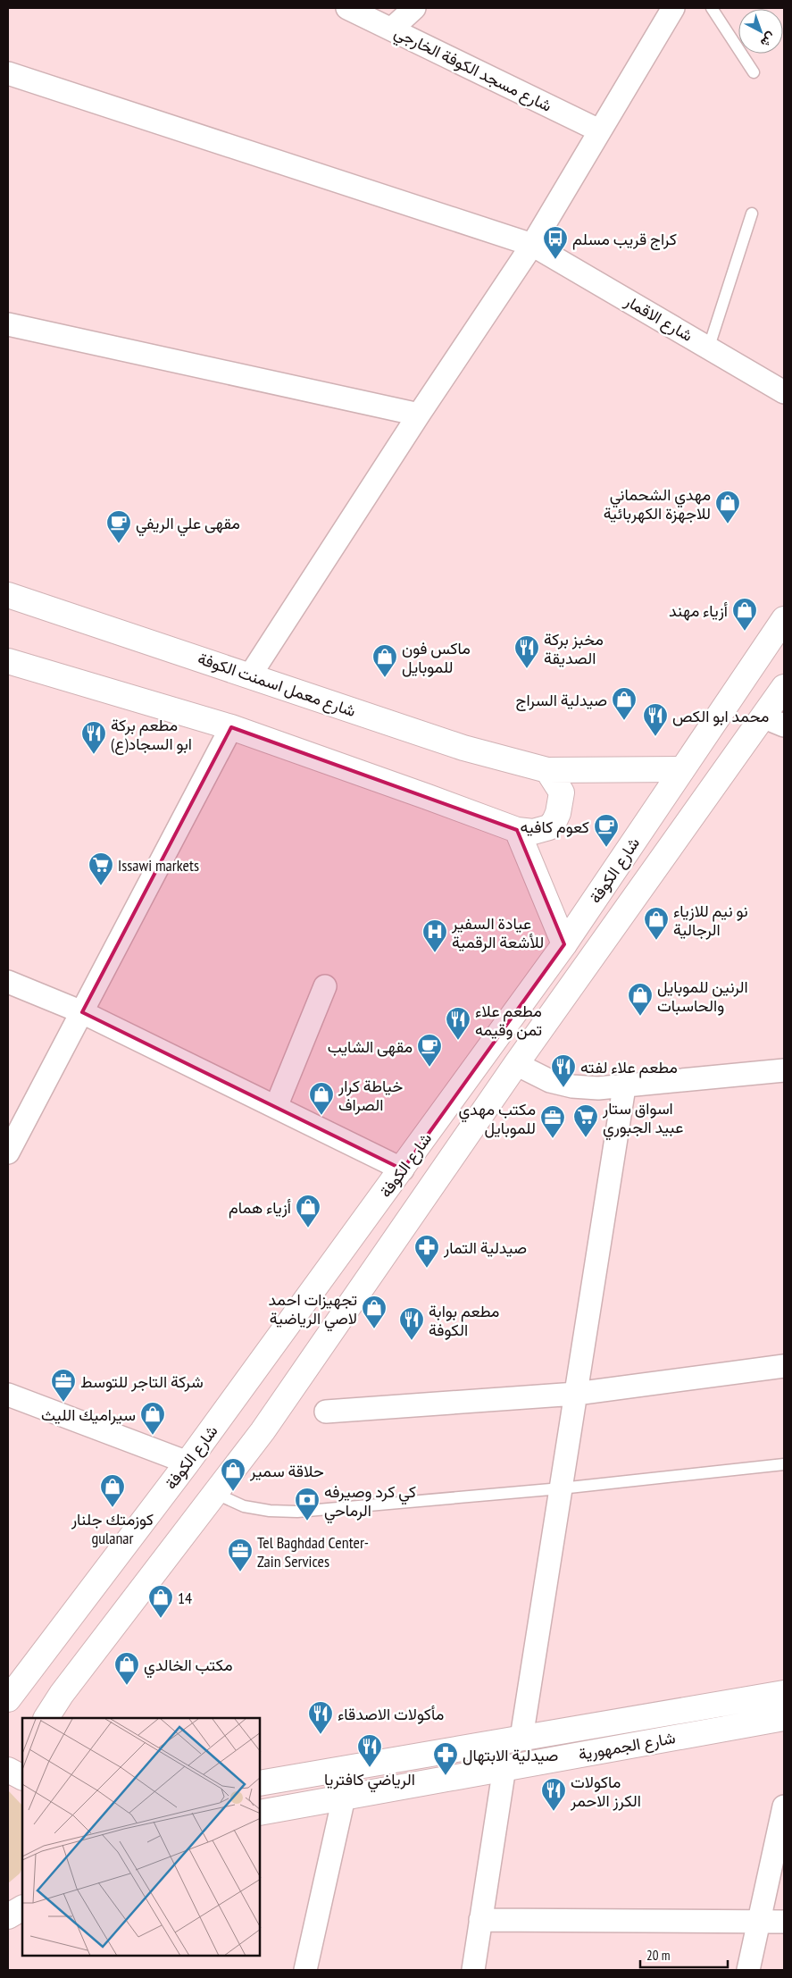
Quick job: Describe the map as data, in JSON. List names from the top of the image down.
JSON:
{
  "streets": {
    "main road": ["شارع معمل اسمنت الكوفة", "شارع الكوفة", "شارع الجمهورية"],
    "street": ["شارع مسجد الكوفة الخارجي", "شارع الاقمار"]
  },
  "crossings": [
    ["شارع معمل اسمنت الكوفة", "شارع الكوفة"]
  ],
  "places": {
    "bus stop": ["كراج قريب مسلم"],
    "shop": [
      "مهدي الشحماني للاجهزة الكهربائية",
      "أزياء مهند",
      "ماكس فون للموبايل",
      "صيدلية السراج",
      "نو نيم للازياء الرجالية",
      "الرنين للموبايل والحاسبات",
      "خياطة كرار الصراف",
      "أزياء همام",
      "تجهيزات احمد لاصي الرياضية",
      "سيراميك الليث",
      "حلاقة سمير",
      "كوزمتك جلنار gulanar",
      "14",
      "مكتب الخالدي"
    ],
    "cafe": ["مقهى علي الريفي", "كعوم كافيه", "مقهى الشايب"],
    "restaurant": [
      "مخبز بركة الصديقة",
      "محمد ابو الكص",
      "مطعم بركة ابو السجاد(ع)",
      "مطعم علاء تمن وقيمه",
      "مطعم علاء لفته",
      "مطعم بوابة الكوفة",
      "مأكولات الاصدقاء",
      "الرياضي كافتريا",
      "ماكولات الكرز الاحمر"
    ],
    "supermarket": ["Issawi markets", "اسواق ستار عبيد الجبوري"],
    "hospital": ["عيادة السفير للأشعة الرقمية"],
    "office": ["مكتب مهدي للموبايل", "شركة التاجر للتوسط", "Tel Baghdad Center- Zain Services"],
    "pharmacy": ["صيدلية التمار", "صيدلية الابتهال"],
    "bank": ["كي كرد وصيرفه الرماحي"]
  },
  "scale_bar": "20 m",
  "north": "bottom right"
}
